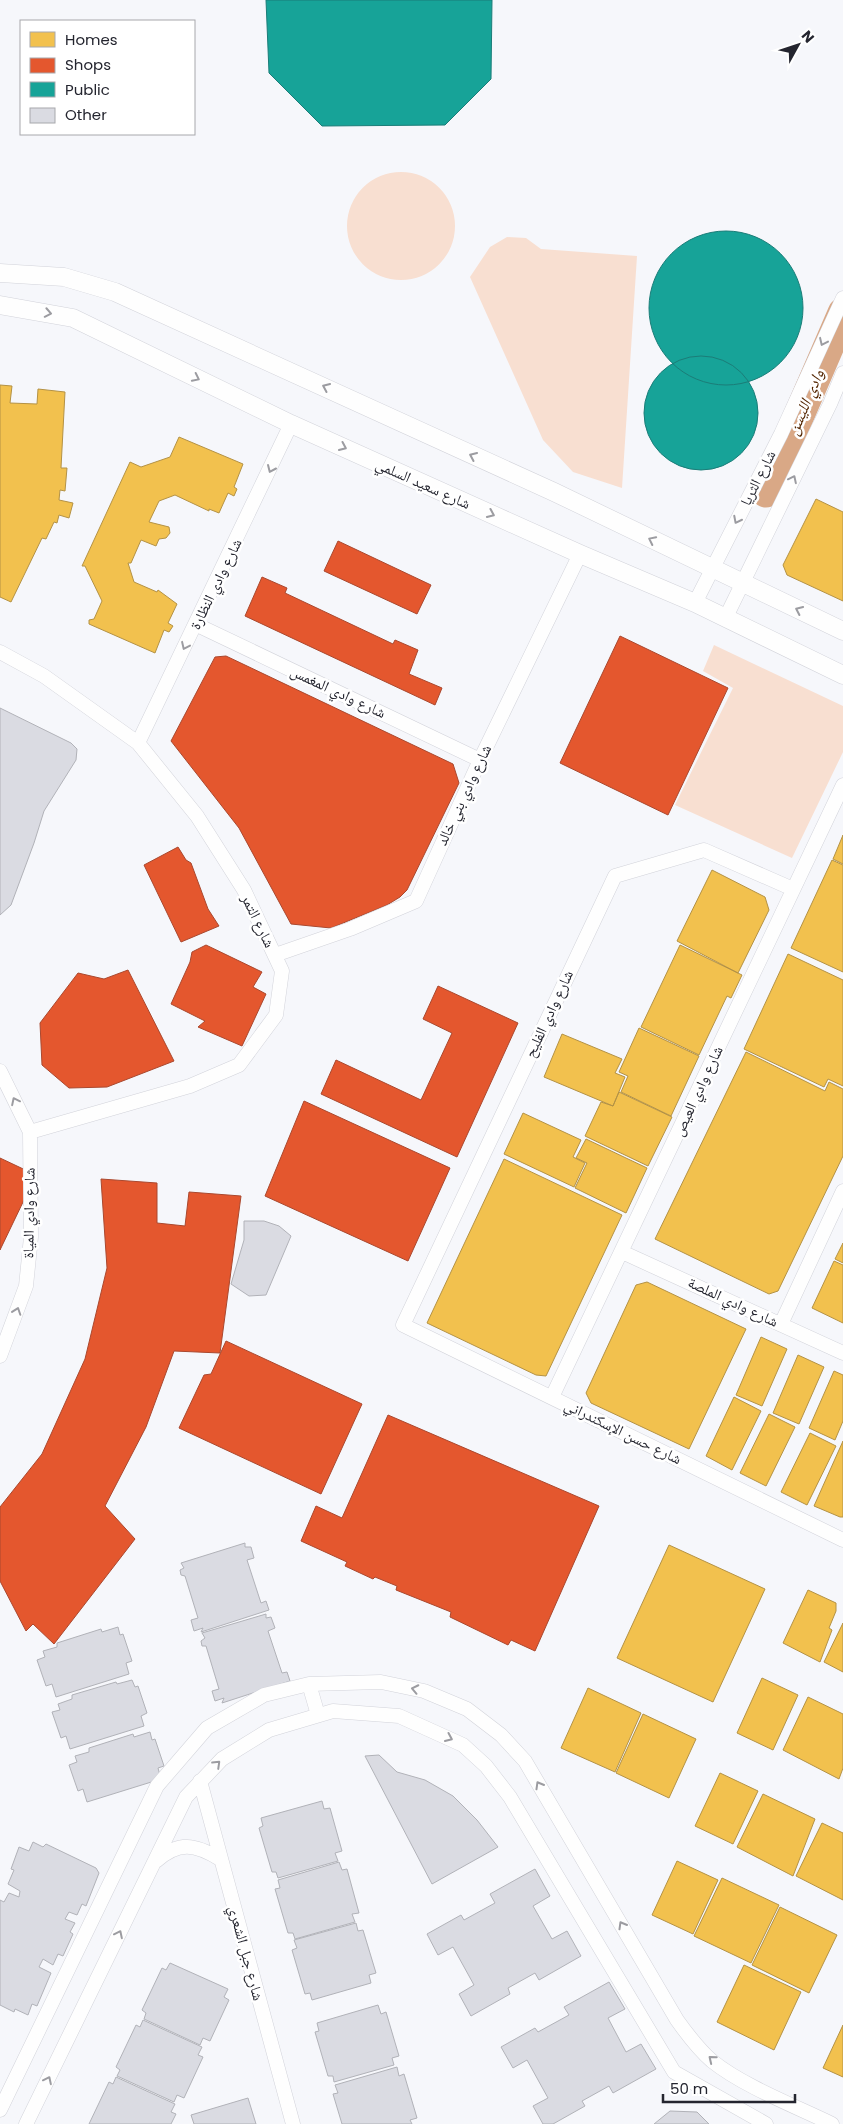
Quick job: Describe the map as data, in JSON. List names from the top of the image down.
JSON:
{
  "streets": {
    "street": [
      "شارع الثريا",
      "شارع سعيد السلمي",
      "شارع وادي النظارة",
      "شارع وادي المغمس",
      "شارع وادي بني خالد",
      "شارع التمر",
      "شارع وادي الفليح",
      "شارع وادي العيص",
      "شارع وادي المياة",
      "شارع وادي الملصة",
      "شارع حسن الإسكندراني",
      "شارع جبل الشعري"
    ]
  },
  "crossings": [
    ["شارع الثريا", "شارع سعيد السلمي"],
    ["شارع سعيد السلمي", "شارع وادي النظارة"],
    ["شارع سعيد السلمي", "شارع وادي بني خالد"],
    ["شارع وادي النظارة", "شارع وادي المغمس"],
    ["شارع وادي النظارة", "شارع التمر"],
    ["شارع وادي المغمس", "شارع وادي بني خالد"],
    ["شارع وادي بني خالد", "شارع التمر"],
    ["شارع التمر", "شارع وادي المياة"],
    ["شارع وادي الفليح", "شارع وادي العيص"],
    ["شارع وادي الفليح", "شارع حسن الإسكندراني"],
    ["شارع وادي العيص", "شارع وادي الملصة"],
    ["شارع وادي العيص", "شارع حسن الإسكندراني"]
  ],
  "one_way": ["شارع وادي النظارة", "شارع وادي المياة"],
  "water": ["وادي الليسن"],
  "legend": [
    "Homes",
    "Shops",
    "Public",
    "Other"
  ],
  "scale_bar": "50 m",
  "north": "top right"
}
